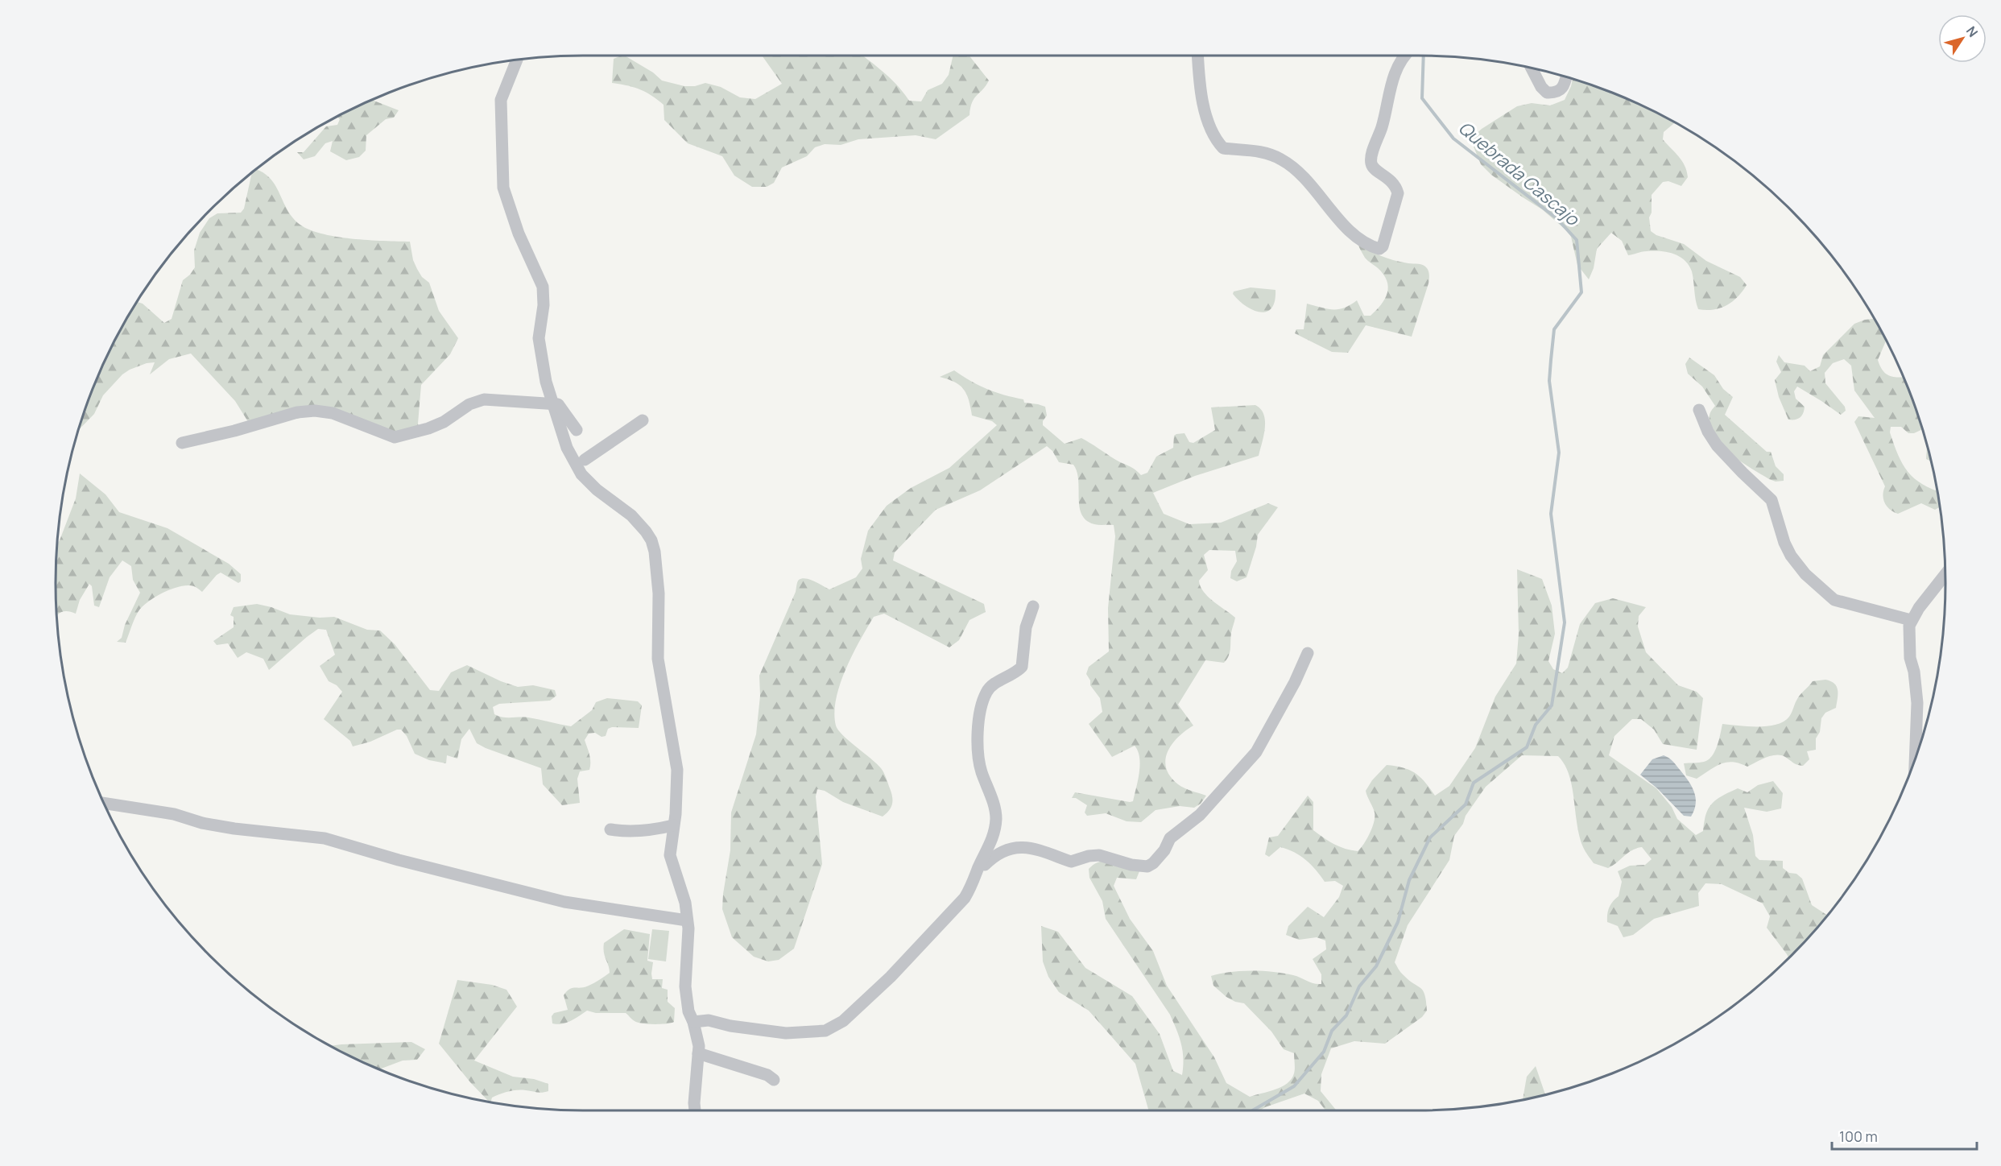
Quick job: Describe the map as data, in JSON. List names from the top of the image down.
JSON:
{
  "water": ["Quebrada Cascajo"],
  "scale_bar": "100 m",
  "north": "top right"
}
